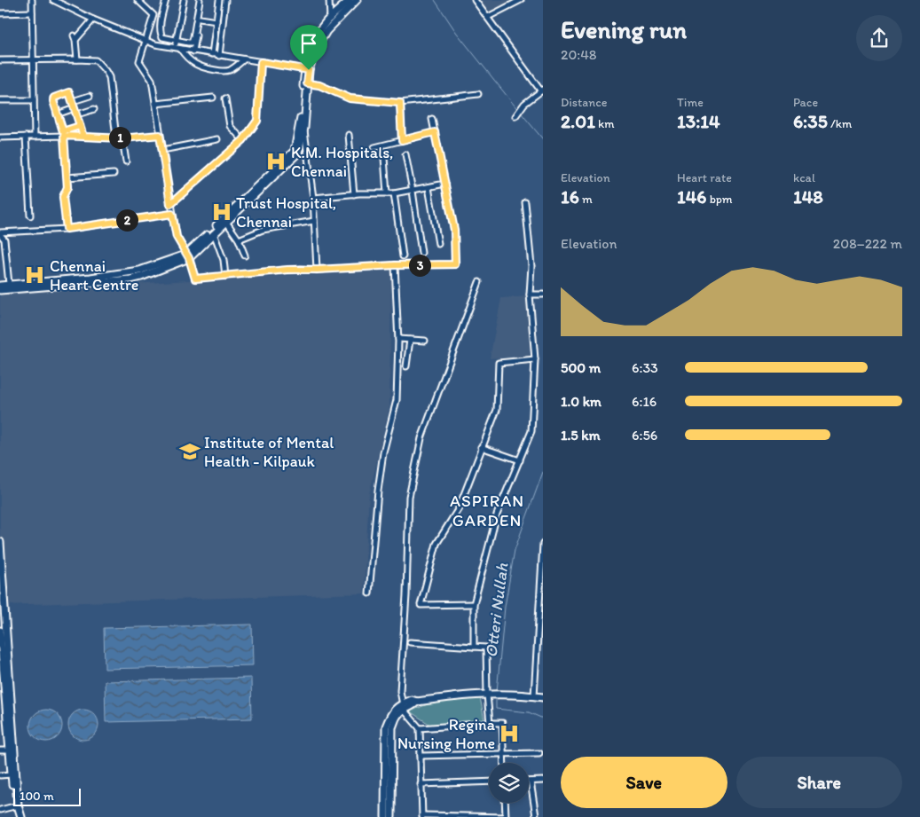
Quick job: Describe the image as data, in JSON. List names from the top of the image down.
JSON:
{
  "districts": ["ASPIRAN GARDEN"],
  "water": ["Otteri Nullah"],
  "places": {
    "hospital": [
      "K.M. Hospitals, Chennai",
      "Trust Hospital, Chennai",
      "Chennai Heart Centre",
      "Regina Nursing Home"
    ],
    "school or university": ["Institute of Mental Health - Kilpauk"]
  },
  "scale_bar": "100 m",
  "page": {
    "heading": ["Evening run", "20:48"],
    "stats": [
      ["Distance", "2.01 km"],
      ["Time", "13:14"],
      ["Pace", "6:35 /km"],
      ["Elevation", "16 m"],
      ["Heart rate", "146 bpm"],
      ["kcal", "148"]
    ],
    "pins": ["1", "2", "3"],
    "chart": ["Elevation", "208–222 m"],
    "list": [
      {
        "name": "500 m",
        "note": "6:33"
      },
      {
        "name": "1.0 km",
        "note": "6:16"
      },
      {
        "name": "1.5 km",
        "note": "6:56"
      }
    ],
    "buttons": ["Save", "Share"],
    "scale": "100 m"
  }
}
